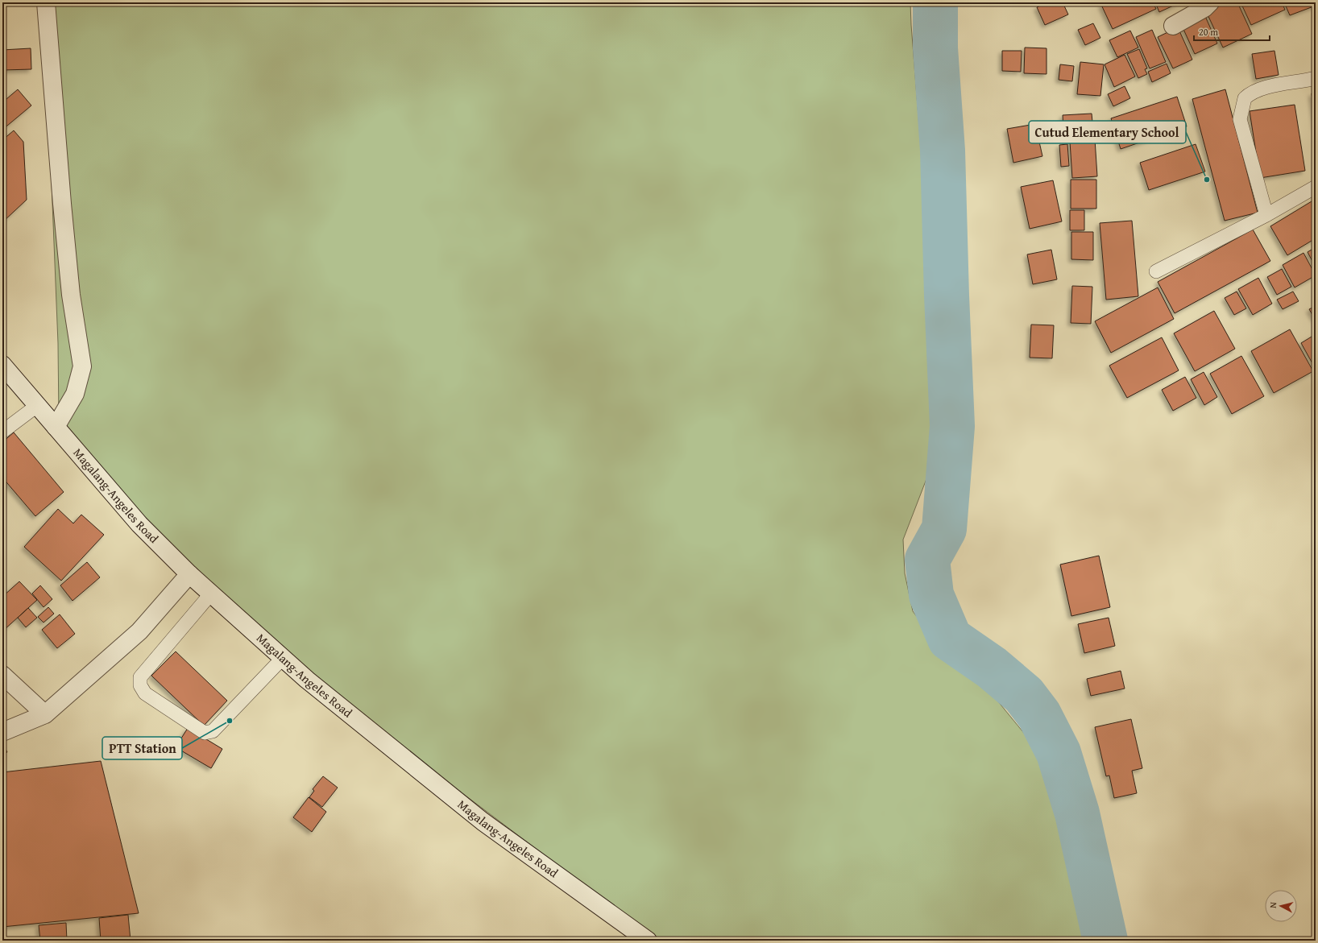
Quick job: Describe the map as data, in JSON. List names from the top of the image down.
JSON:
{
  "streets": {
    "main road": ["Magalang-Angeles Road"]
  },
  "places": ["Cutud Elementary School", "PTT Station"],
  "scale_bar": "20 m",
  "north": "left"
}
